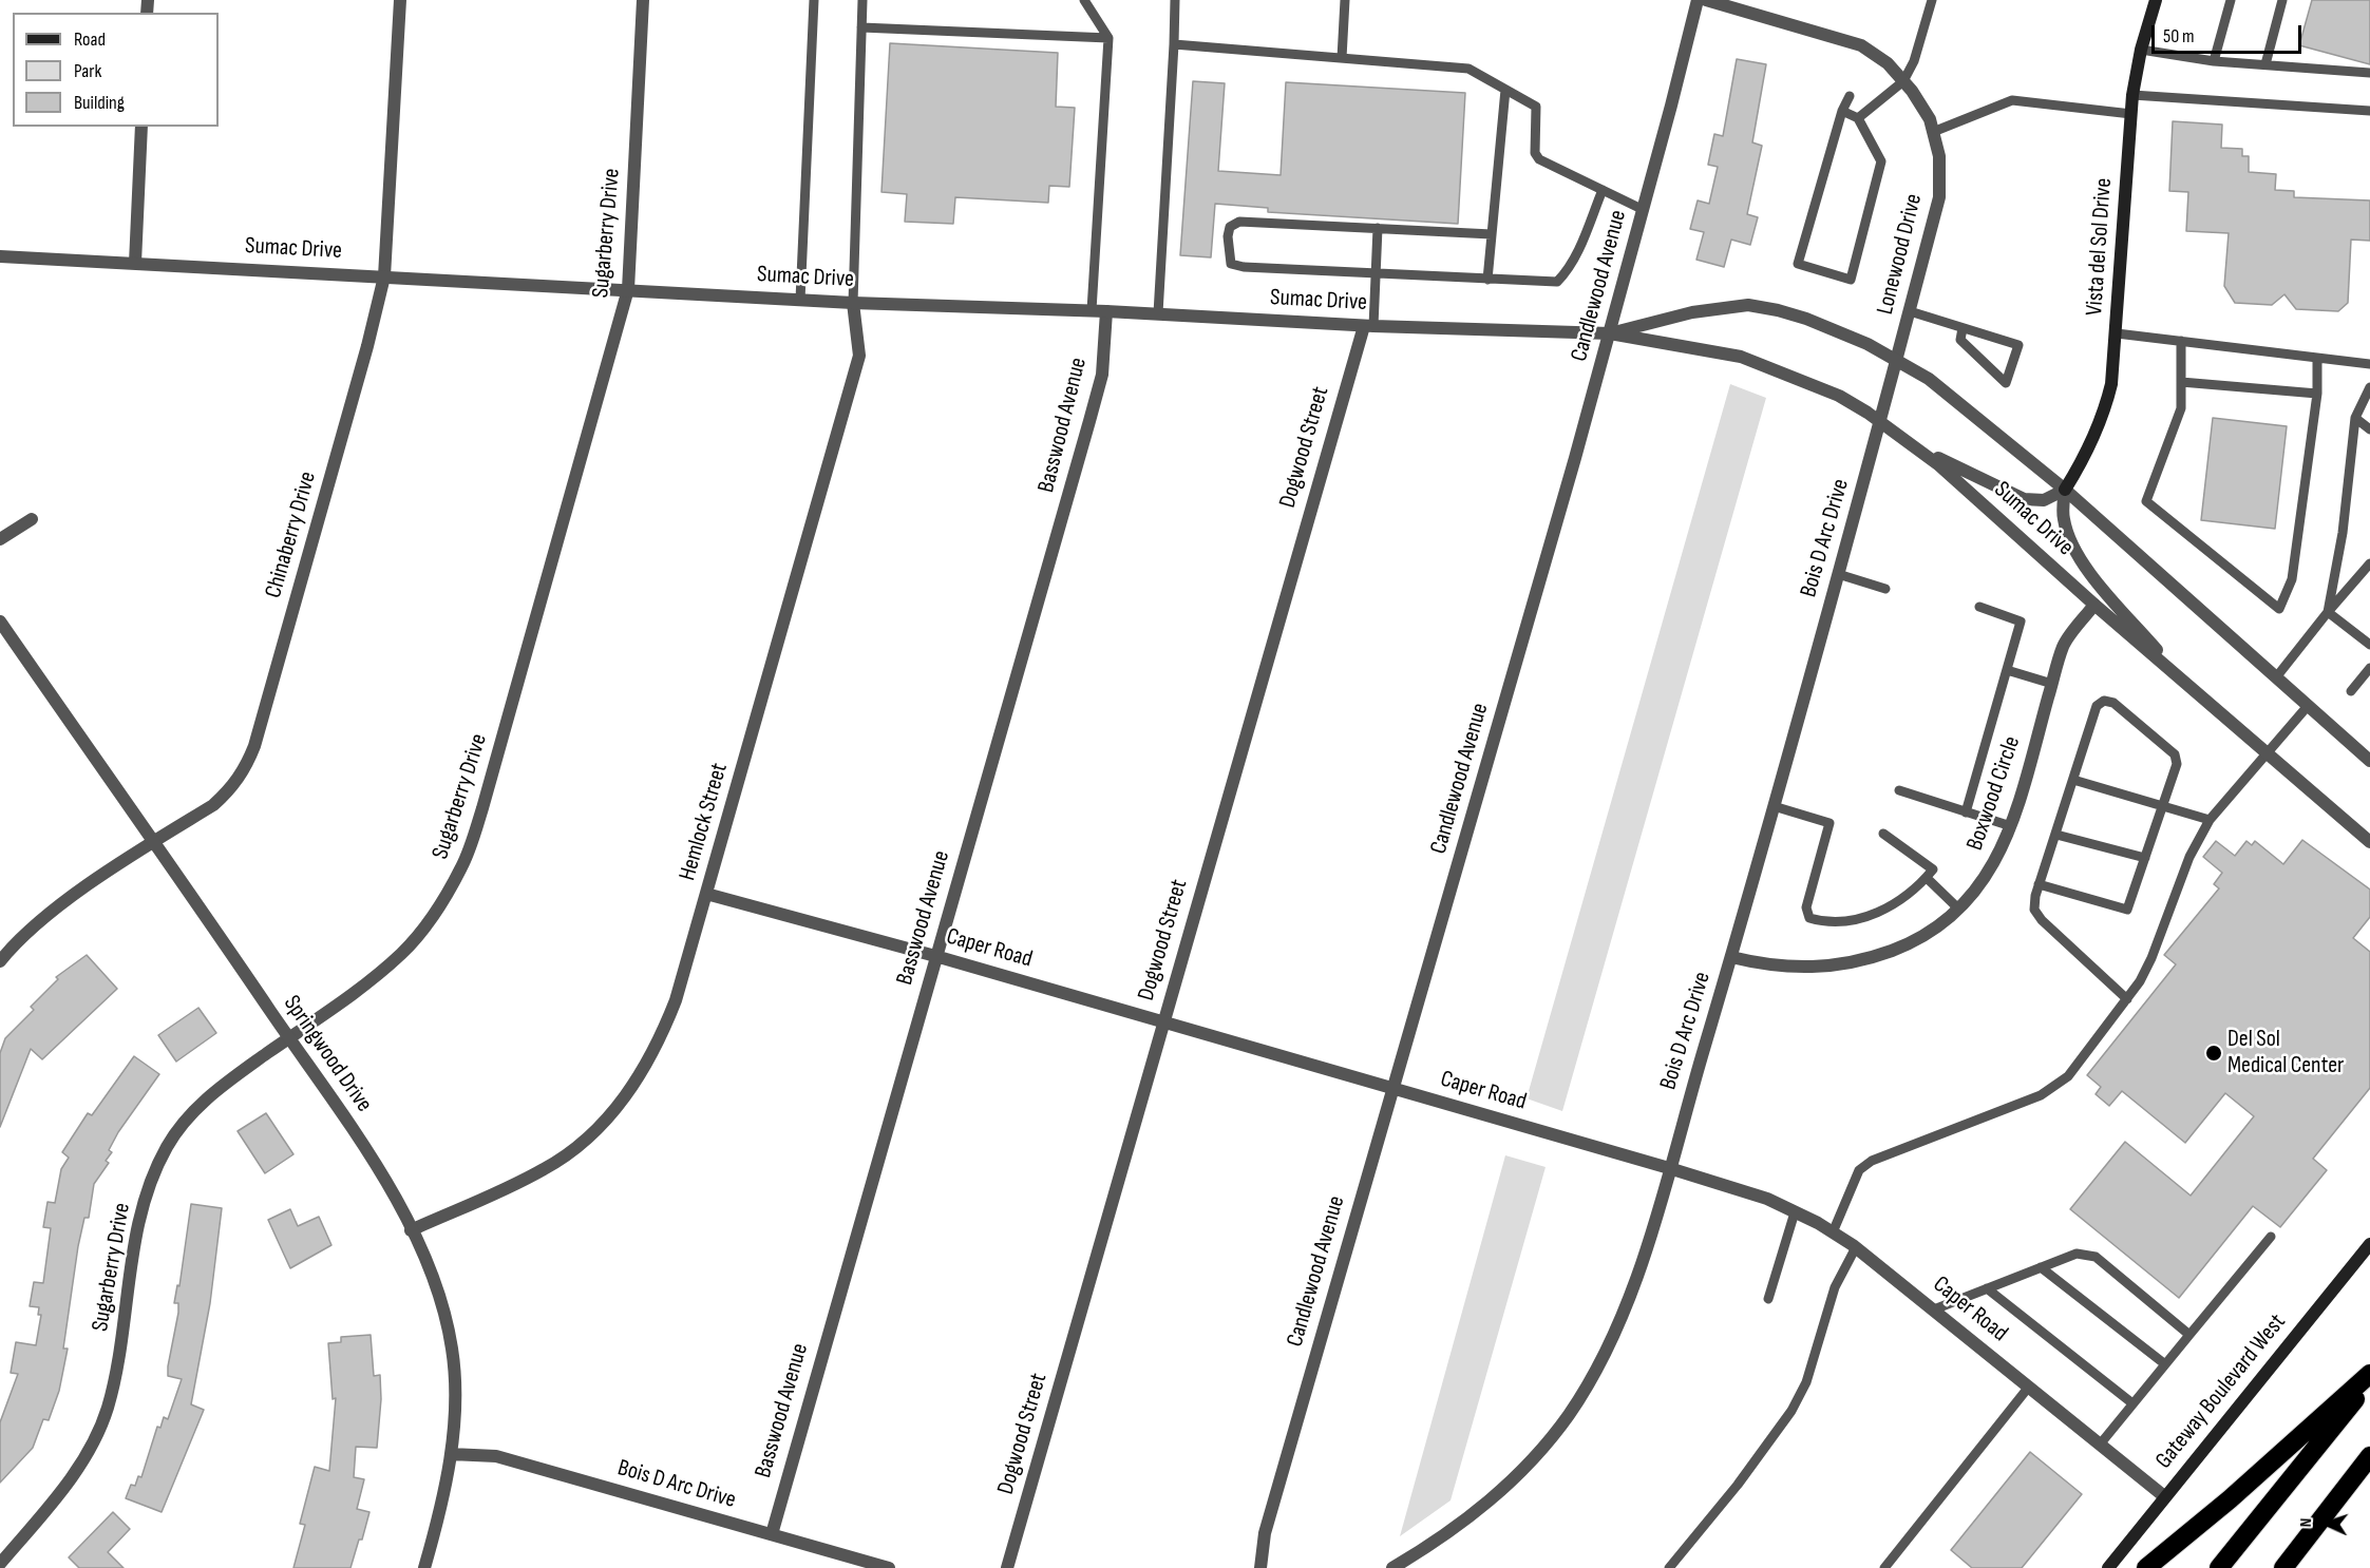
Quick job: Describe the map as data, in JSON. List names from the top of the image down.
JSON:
{
  "streets": {
    "main road": ["Vista del Sol Drive", "Gateway Boulevard West"],
    "street": [
      "Sugarberry Drive",
      "Sumac Drive",
      "Lonewood Drive",
      "Candlewood Avenue",
      "Basswood Avenue",
      "Dogwood Street",
      "Chinaberry Drive",
      "Bois D Arc Drive",
      "Boxwood Circle",
      "Hemlock Street",
      "Caper Road",
      "Springwood Drive"
    ]
  },
  "crossings": [
    ["Sugarberry Drive", "Sumac Drive"],
    ["Sugarberry Drive", "Springwood Drive"],
    ["Vista del Sol Drive", "Sumac Drive"],
    ["Sumac Drive", "Lonewood Drive"],
    ["Sumac Drive", "Candlewood Avenue"],
    ["Sumac Drive", "Basswood Avenue"],
    ["Sumac Drive", "Dogwood Street"],
    ["Sumac Drive", "Chinaberry Drive"],
    ["Sumac Drive", "Bois D Arc Drive"],
    ["Sumac Drive", "Boxwood Circle"],
    ["Sumac Drive", "Hemlock Street"],
    ["Lonewood Drive", "Bois D Arc Drive"],
    ["Candlewood Avenue", "Caper Road"],
    ["Basswood Avenue", "Bois D Arc Drive"],
    ["Basswood Avenue", "Caper Road"],
    ["Dogwood Street", "Caper Road"],
    ["Chinaberry Drive", "Springwood Drive"],
    ["Bois D Arc Drive", "Boxwood Circle"],
    ["Bois D Arc Drive", "Caper Road"],
    ["Bois D Arc Drive", "Springwood Drive"],
    ["Hemlock Street", "Caper Road"],
    ["Hemlock Street", "Springwood Drive"],
    ["Caper Road", "Gateway Boulevard West"]
  ],
  "places": ["Del Sol Medical Center"],
  "legend": ["Road", "Park", "Building"],
  "scale_bar": "50 m",
  "north": "left"
}
